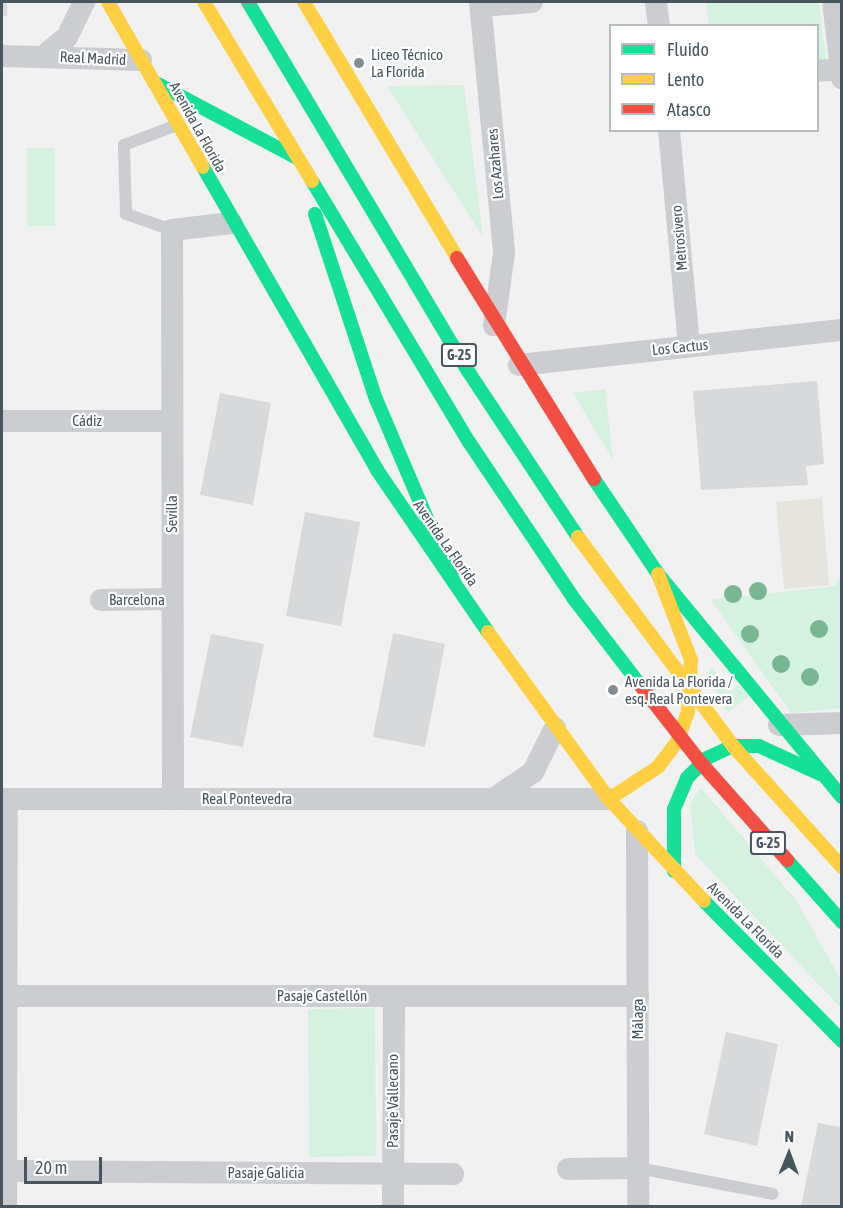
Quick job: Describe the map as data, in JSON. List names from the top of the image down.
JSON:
{
  "streets": {
    "main road": ["Avenida La Florida", "G-25"],
    "street": [
      "Real Madrid",
      "Los Azahares",
      "Metrosivero",
      "Los Cactus",
      "Cádiz",
      "Sevilla",
      "Barcelona",
      "Real Pontevedra",
      "Pasaje Castellón",
      "Málaga",
      "Pasaje Vallecano",
      "Pasaje Galicia"
    ]
  },
  "crossings": [
    ["Real Madrid", "Avenida La Florida"],
    ["Avenida La Florida", "Real Pontevedra"],
    ["Avenida La Florida", "Málaga"],
    ["Metrosivero", "Los Cactus"],
    ["Cádiz", "Sevilla"],
    ["Sevilla", "Barcelona"],
    ["Sevilla", "Real Pontevedra"],
    ["Pasaje Castellón", "Málaga"],
    ["Pasaje Castellón", "Pasaje Vallecano"],
    ["Pasaje Vallecano", "Pasaje Galicia"]
  ],
  "places": ["Liceo Técnico La Florida", "Avenida La Florida / esq. Real Pontevera"],
  "legend": ["Fluido", "Lento", "Atasco"],
  "scale_bar": "20 m",
  "north": "top"
}
